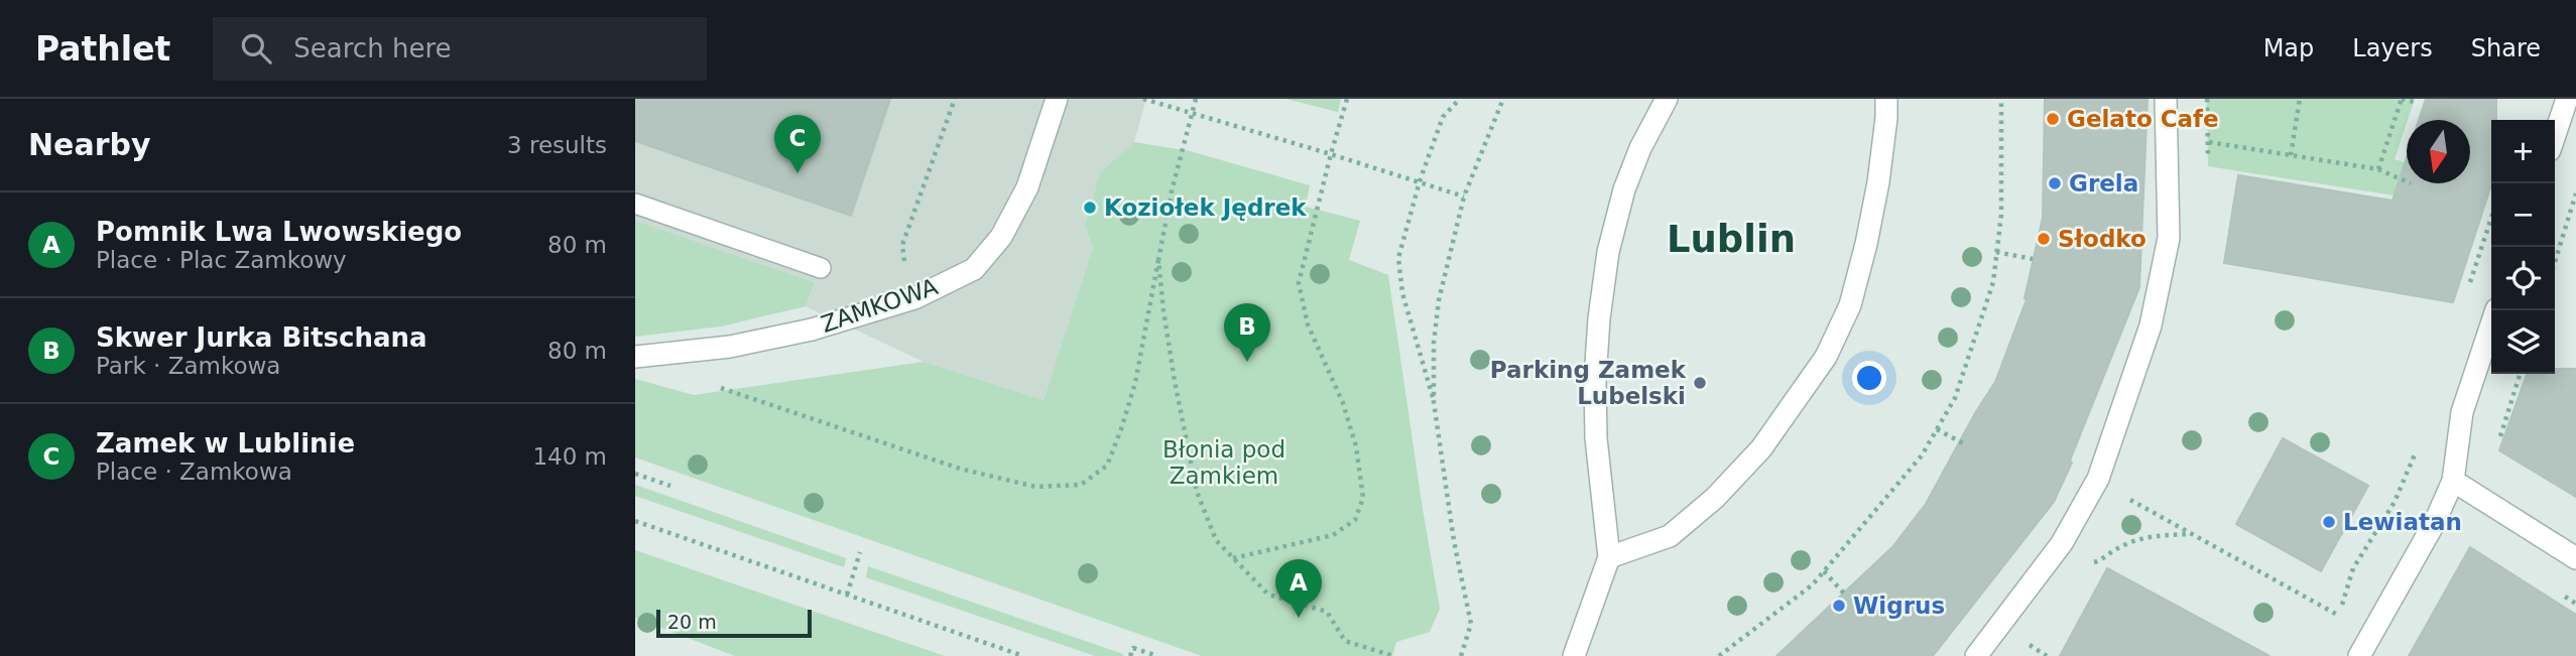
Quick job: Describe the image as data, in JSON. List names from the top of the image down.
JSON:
{
  "streets": {
    "street": ["ZAMKOWA"]
  },
  "districts": ["Lublin"],
  "parks": ["Błonia pod Zamkiem"],
  "places": [
    "Gelato Cafe",
    "Grela",
    "Koziołek Jędrek",
    "Słodko",
    "Parking Zamek Lubelski",
    "Lewiatan",
    "Wigrus"
  ],
  "scale_bar": "20 m",
  "north": "bottom",
  "page": {
    "header": "Pathlet",
    "search": "Search here",
    "nav": ["Map", "Layers", "Share"],
    "heading": ["Nearby", "3 results"],
    "pins": ["C", "B", "A"],
    "map_buttons": ["+", "−"],
    "list": [
      {
        "mark": "A",
        "name": "Pomnik Lwa Lwowskiego",
        "note": "Place · Plac Zamkowy",
        "value": "80 m"
      },
      {
        "mark": "B",
        "name": "Skwer Jurka Bitschana",
        "note": "Park · Zamkowa",
        "value": "80 m"
      },
      {
        "mark": "C",
        "name": "Zamek w Lublinie",
        "note": "Place · Zamkowa",
        "value": "140 m"
      }
    ],
    "scale": "20 m"
  }
}
